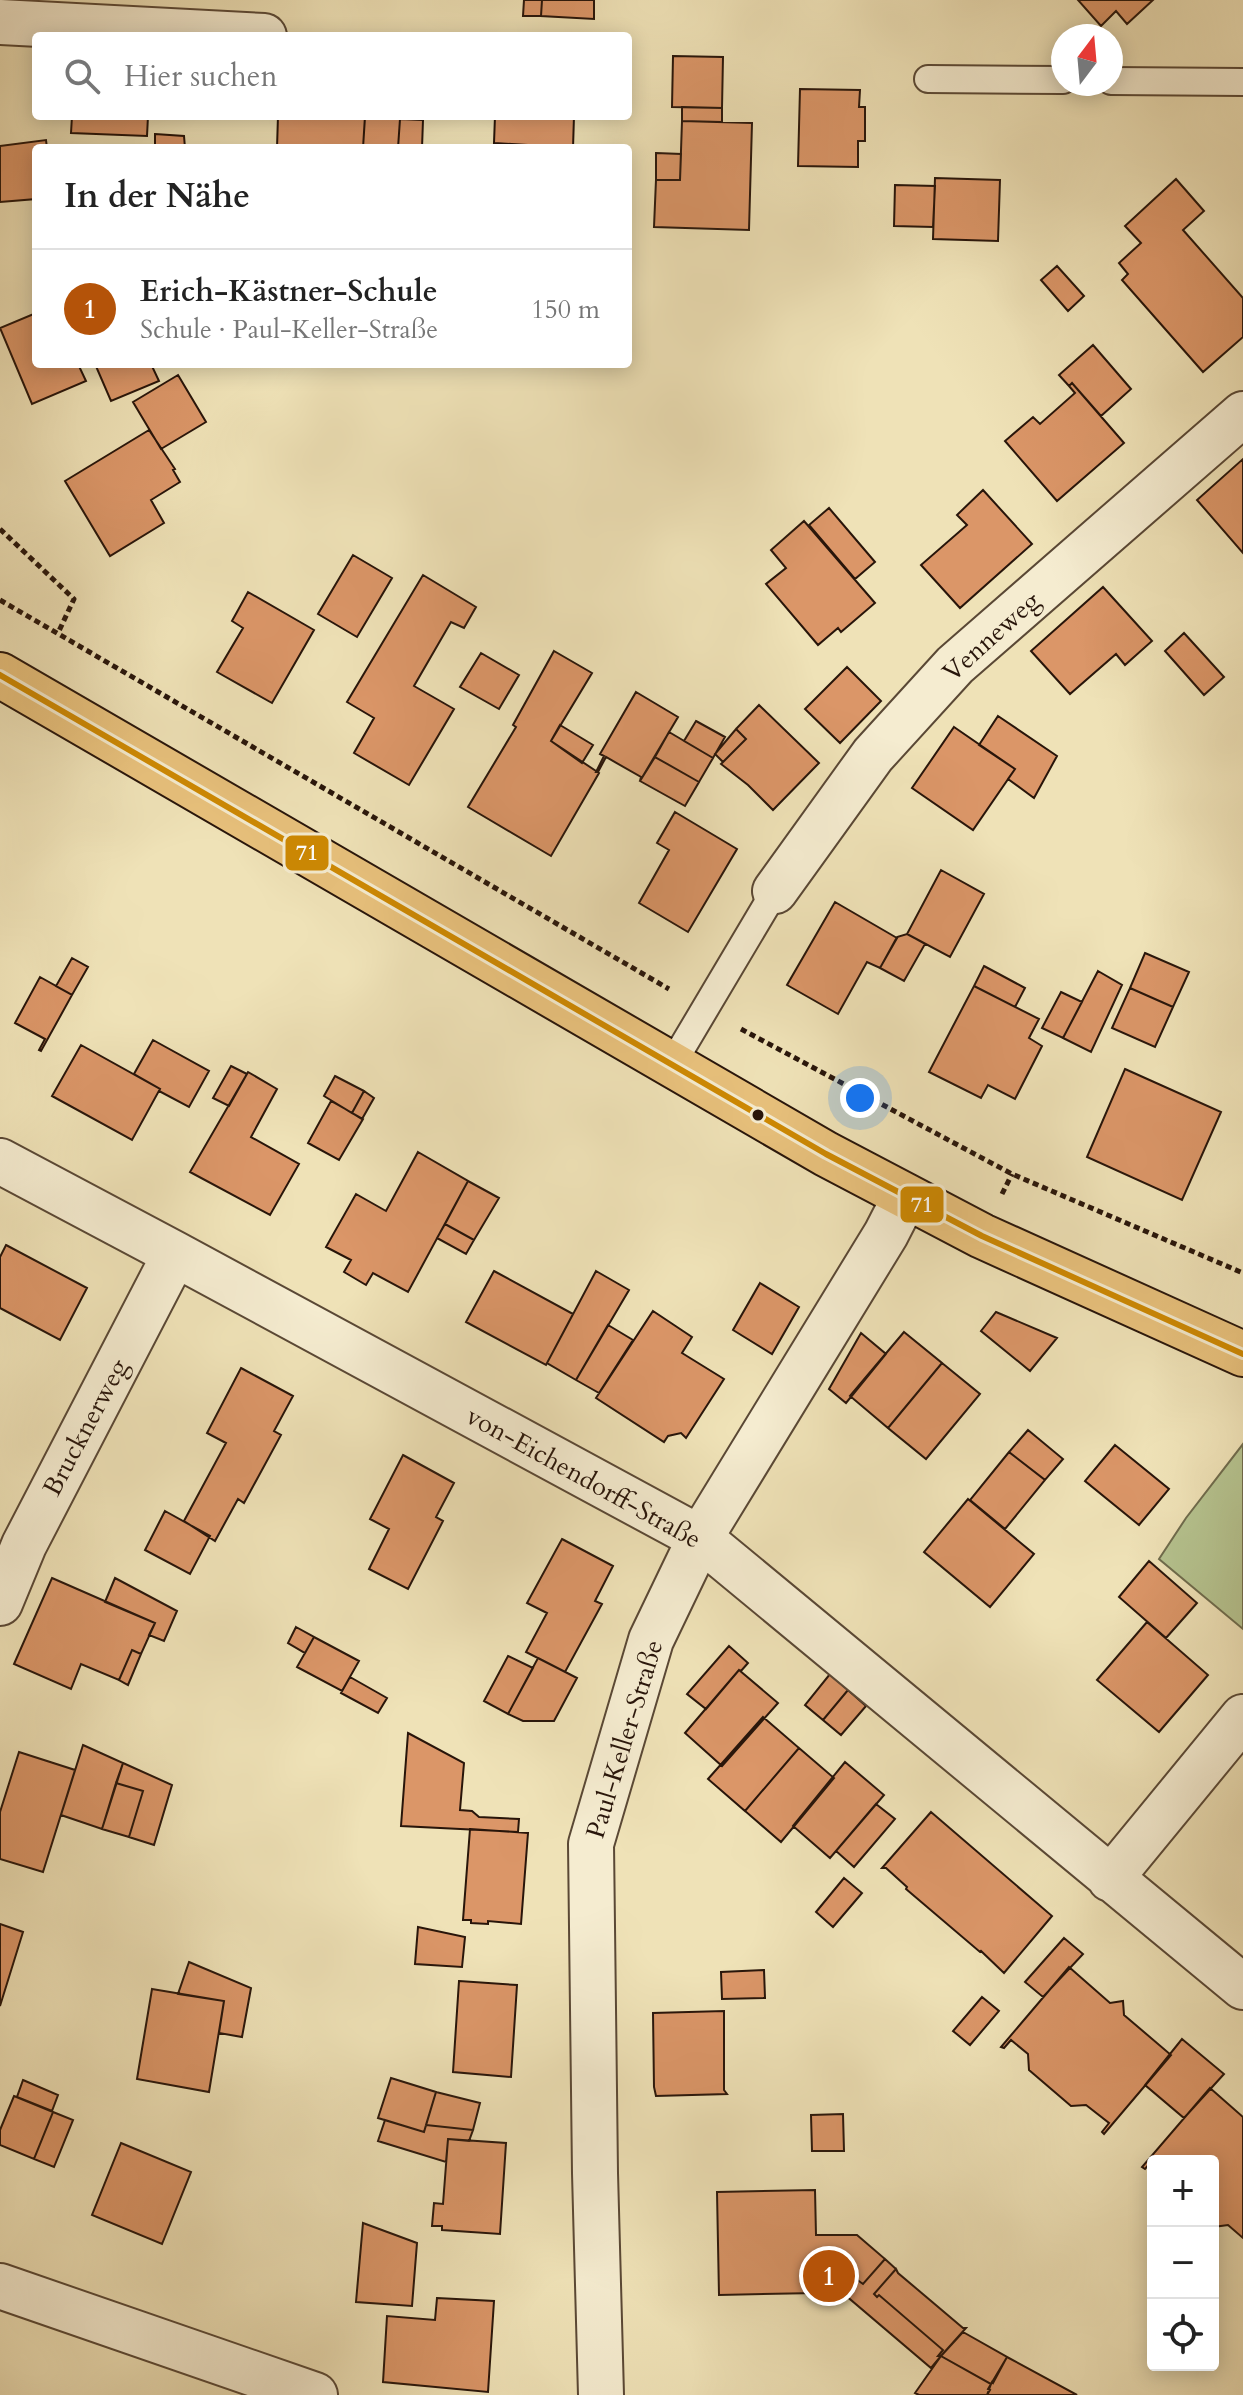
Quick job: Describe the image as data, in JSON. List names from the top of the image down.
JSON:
{
  "streets": {
    "street": [
      "Venneweg",
      "Brucknerweg",
      "von-Eichendorff-Straße",
      "Paul-Keller-Straße"
    ]
  },
  "crossings": [
    ["Brucknerweg", "von-Eichendorff-Straße"],
    ["von-Eichendorff-Straße", "Paul-Keller-Straße"]
  ],
  "lines": ["transit line 71"],
  "north": "top",
  "page": {
    "search": "Hier suchen",
    "heading": "In der Nähe",
    "list": [
      {
        "mark": "1",
        "name": "Erich-Kästner-Schule",
        "note": "Schule · Paul-Keller-Straße",
        "value": "150 m"
      }
    ],
    "map_buttons": ["+", "−"],
    "pins": "1"
  }
}
